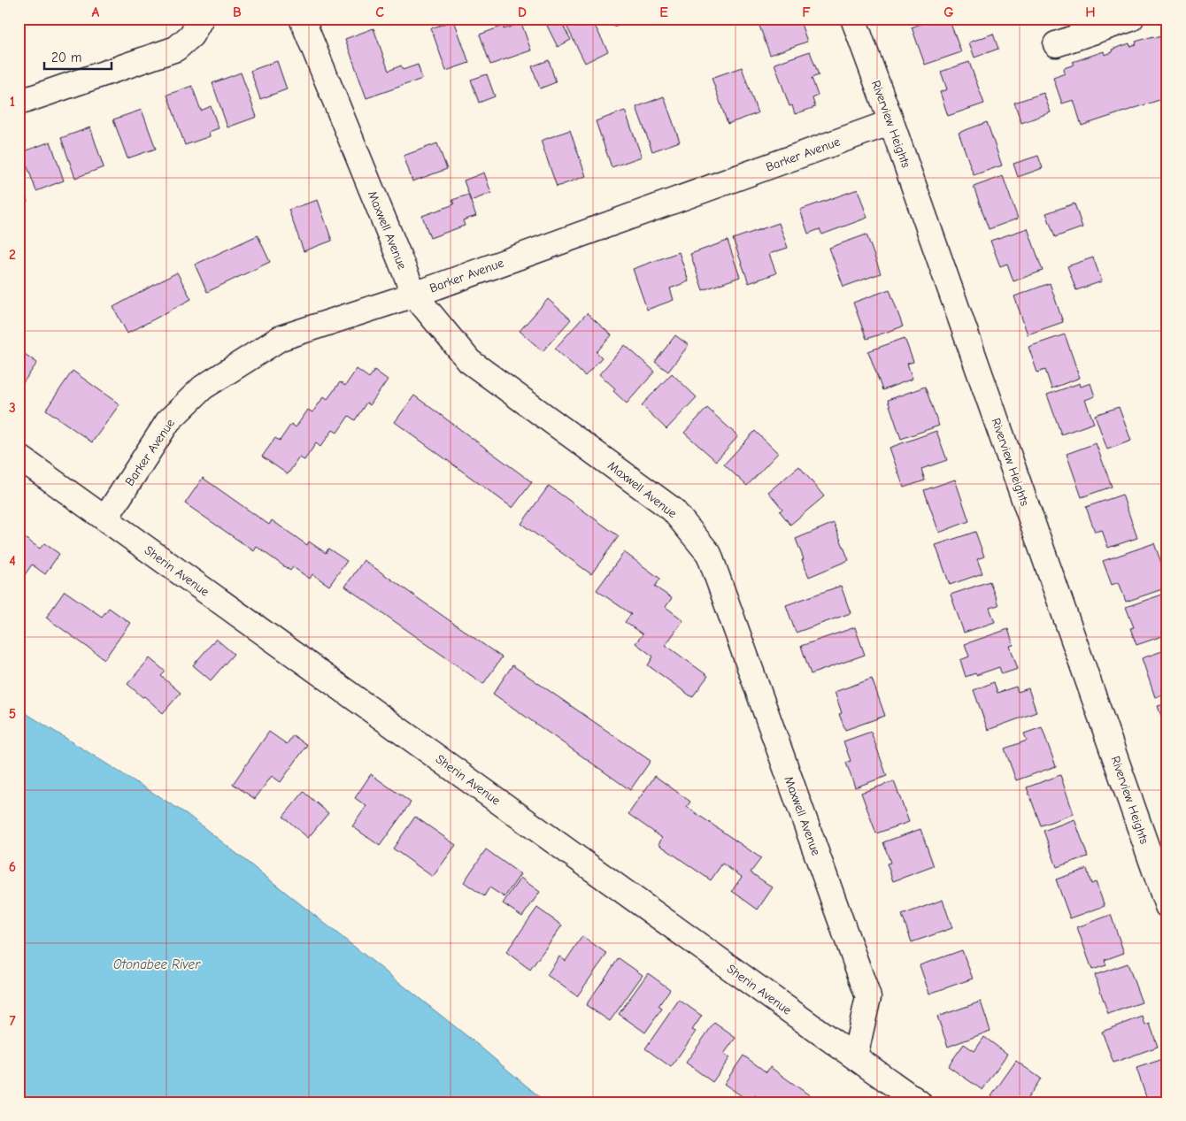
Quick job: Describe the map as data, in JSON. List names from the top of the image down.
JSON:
{
  "streets": {
    "street": [
      "Riverview Heights",
      "Barker Avenue",
      "Maxwell Avenue",
      "Sherin Avenue"
    ]
  },
  "crossings": [
    ["Riverview Heights", "Barker Avenue"],
    ["Barker Avenue", "Maxwell Avenue"],
    ["Barker Avenue", "Sherin Avenue"],
    ["Maxwell Avenue", "Sherin Avenue"]
  ],
  "water": ["Otonabee River"],
  "scale_bar": "20 m",
  "grid": {
    "columns": [
      "A",
      "B",
      "C",
      "D",
      "E",
      "F",
      "G",
      "H"
    ],
    "rows": [
      "1",
      "2",
      "3",
      "4",
      "5",
      "6",
      "7"
    ]
  }
}
